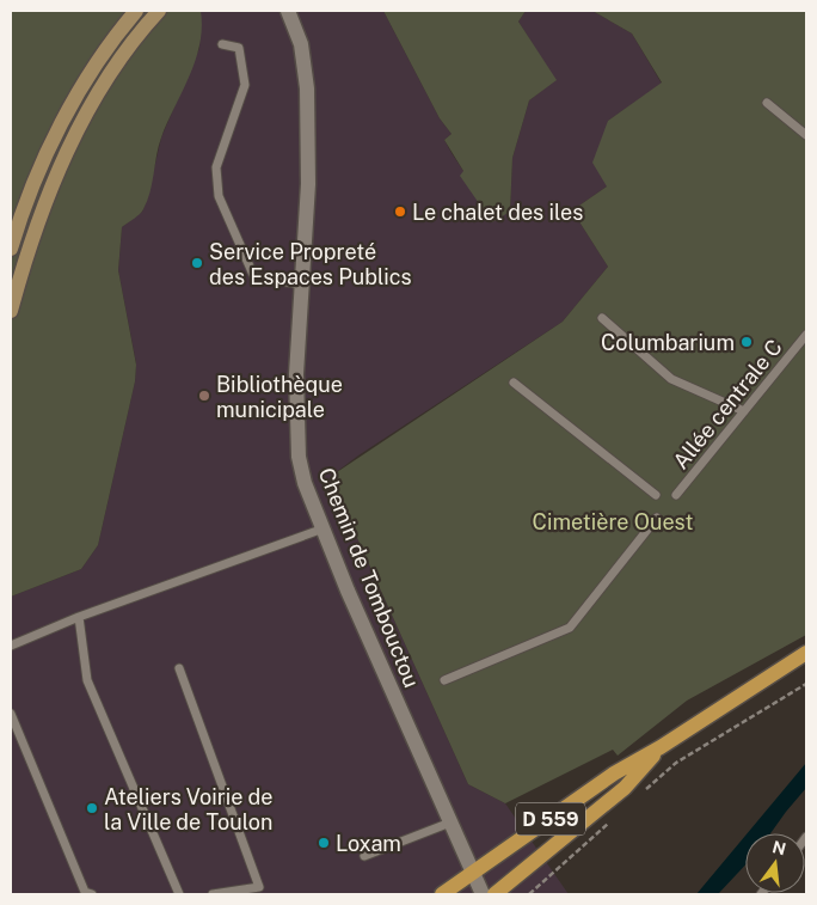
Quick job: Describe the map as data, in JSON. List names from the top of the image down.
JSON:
{
  "streets": {
    "main road": ["D 559"],
    "street": ["Chemin de Tombouctou"],
    "lane": ["Allée centrale C"]
  },
  "crossings": [
    ["Chemin de Tombouctou", "D 559"]
  ],
  "parks": ["Cimetière Ouest"],
  "places": [
    "Le chalet des iles",
    "Service Propreté des Espaces Publics",
    "Columbarium",
    "Bibliothèque municipale",
    "Ateliers Voirie de la Ville de Toulon",
    "Loxam"
  ],
  "north": "top"
}
